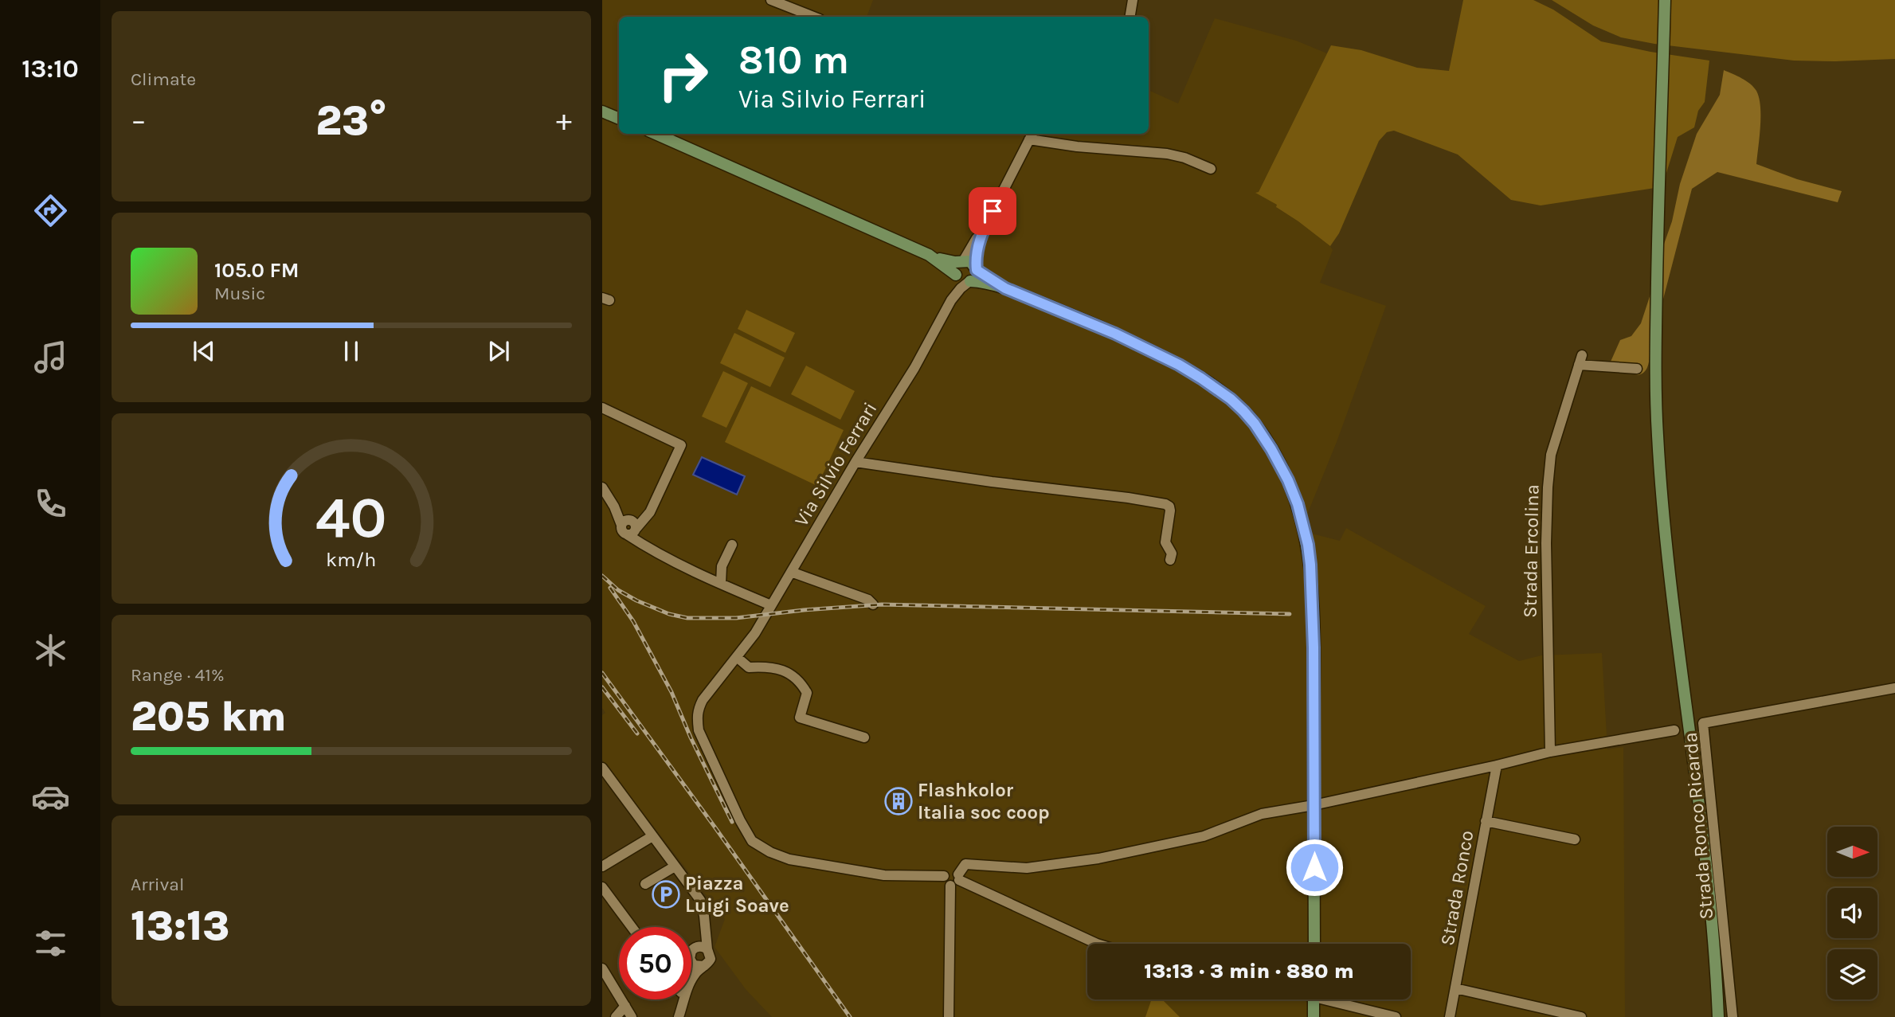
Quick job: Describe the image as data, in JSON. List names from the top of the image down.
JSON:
{
  "streets": {
    "street": [
      "Via Silvio Ferrari",
      "Strada Ercolina",
      "Strada Ronco Ricarda",
      "Strada Ronco"
    ]
  },
  "crossings": [
    ["Via Silvio Ferrari", "Strada Ronco Ricarda"],
    ["Strada Ercolina", "Strada Ronco Ricarda"],
    ["Strada Ronco Ricarda", "Strada Ronco"]
  ],
  "places": {
    "building": ["Flashkolor Italia soc coop"],
    "parking": ["Piazza Luigi Soave"]
  },
  "north": "right",
  "page": {
    "tabs": "13:10",
    "tile": [
      "Climate",
      ["Range · 41%", "205 km"],
      ["Arrival", "13:13"]
    ],
    "turn": ["810 m", "Via Silvio Ferrari"],
    "heat": ["−", "23°", "+"],
    "song": ["105.0 FM", "Music"],
    "limit": "50",
    "trip": "13:13 · 3 min · 880 m",
    "gauge": ["40", "km/h"]
  }
}
